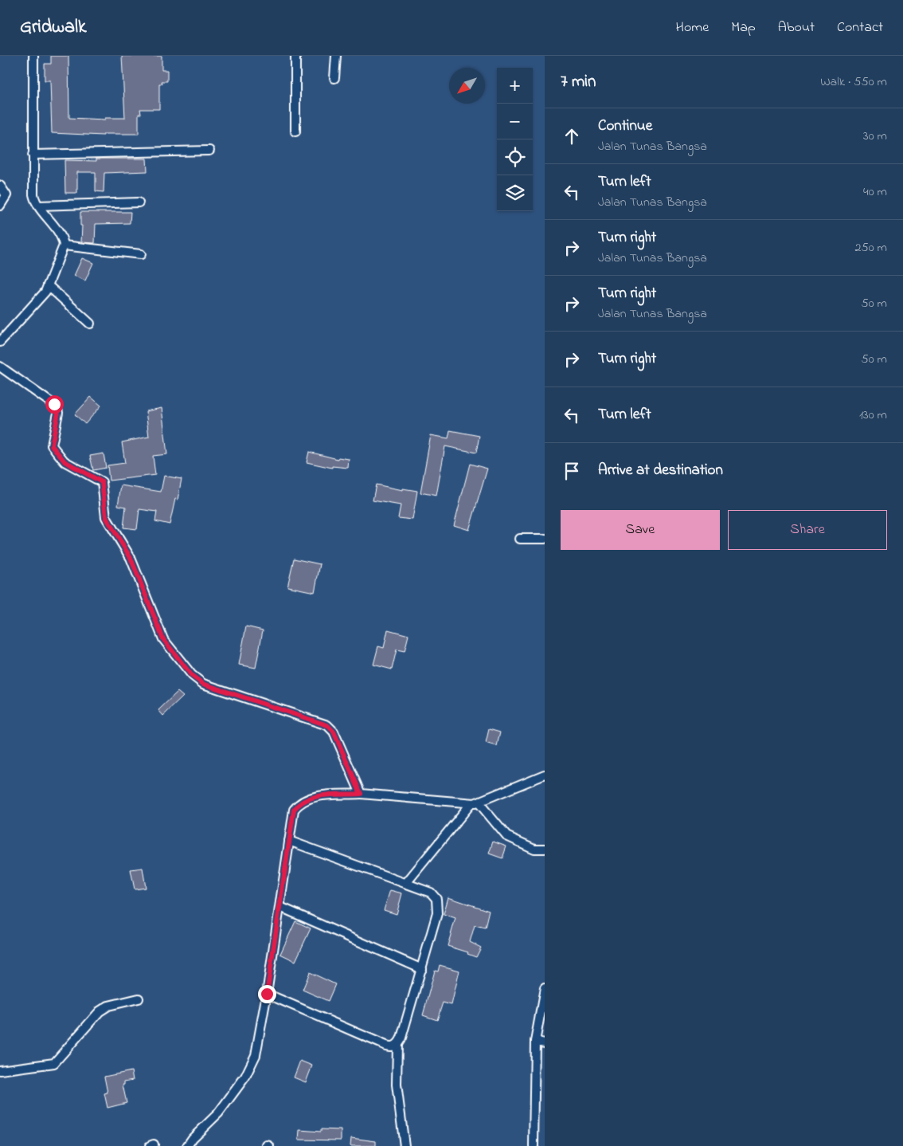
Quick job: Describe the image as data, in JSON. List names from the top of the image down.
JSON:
{
  "north": "bottom left",
  "page": {
    "header": "Gridwalk",
    "nav": [
      "Home",
      "Map",
      "About",
      "Contact"
    ],
    "heading": ["7 min", "Walk · 550 m"],
    "map_buttons": ["+", "−"],
    "list": [
      ["Continue", "Jalan Tunas Bangsa", "30 m"],
      ["Turn left", "Jalan Tunas Bangsa", "40 m"],
      ["Turn right", "Jalan Tunas Bangsa", "250 m"],
      ["Turn right", "Jalan Tunas Bangsa", "50 m"],
      ["Turn right", "50 m"],
      ["Turn left", "130 m"],
      "Arrive at destination"
    ],
    "buttons": ["Save", "Share"]
  }
}
